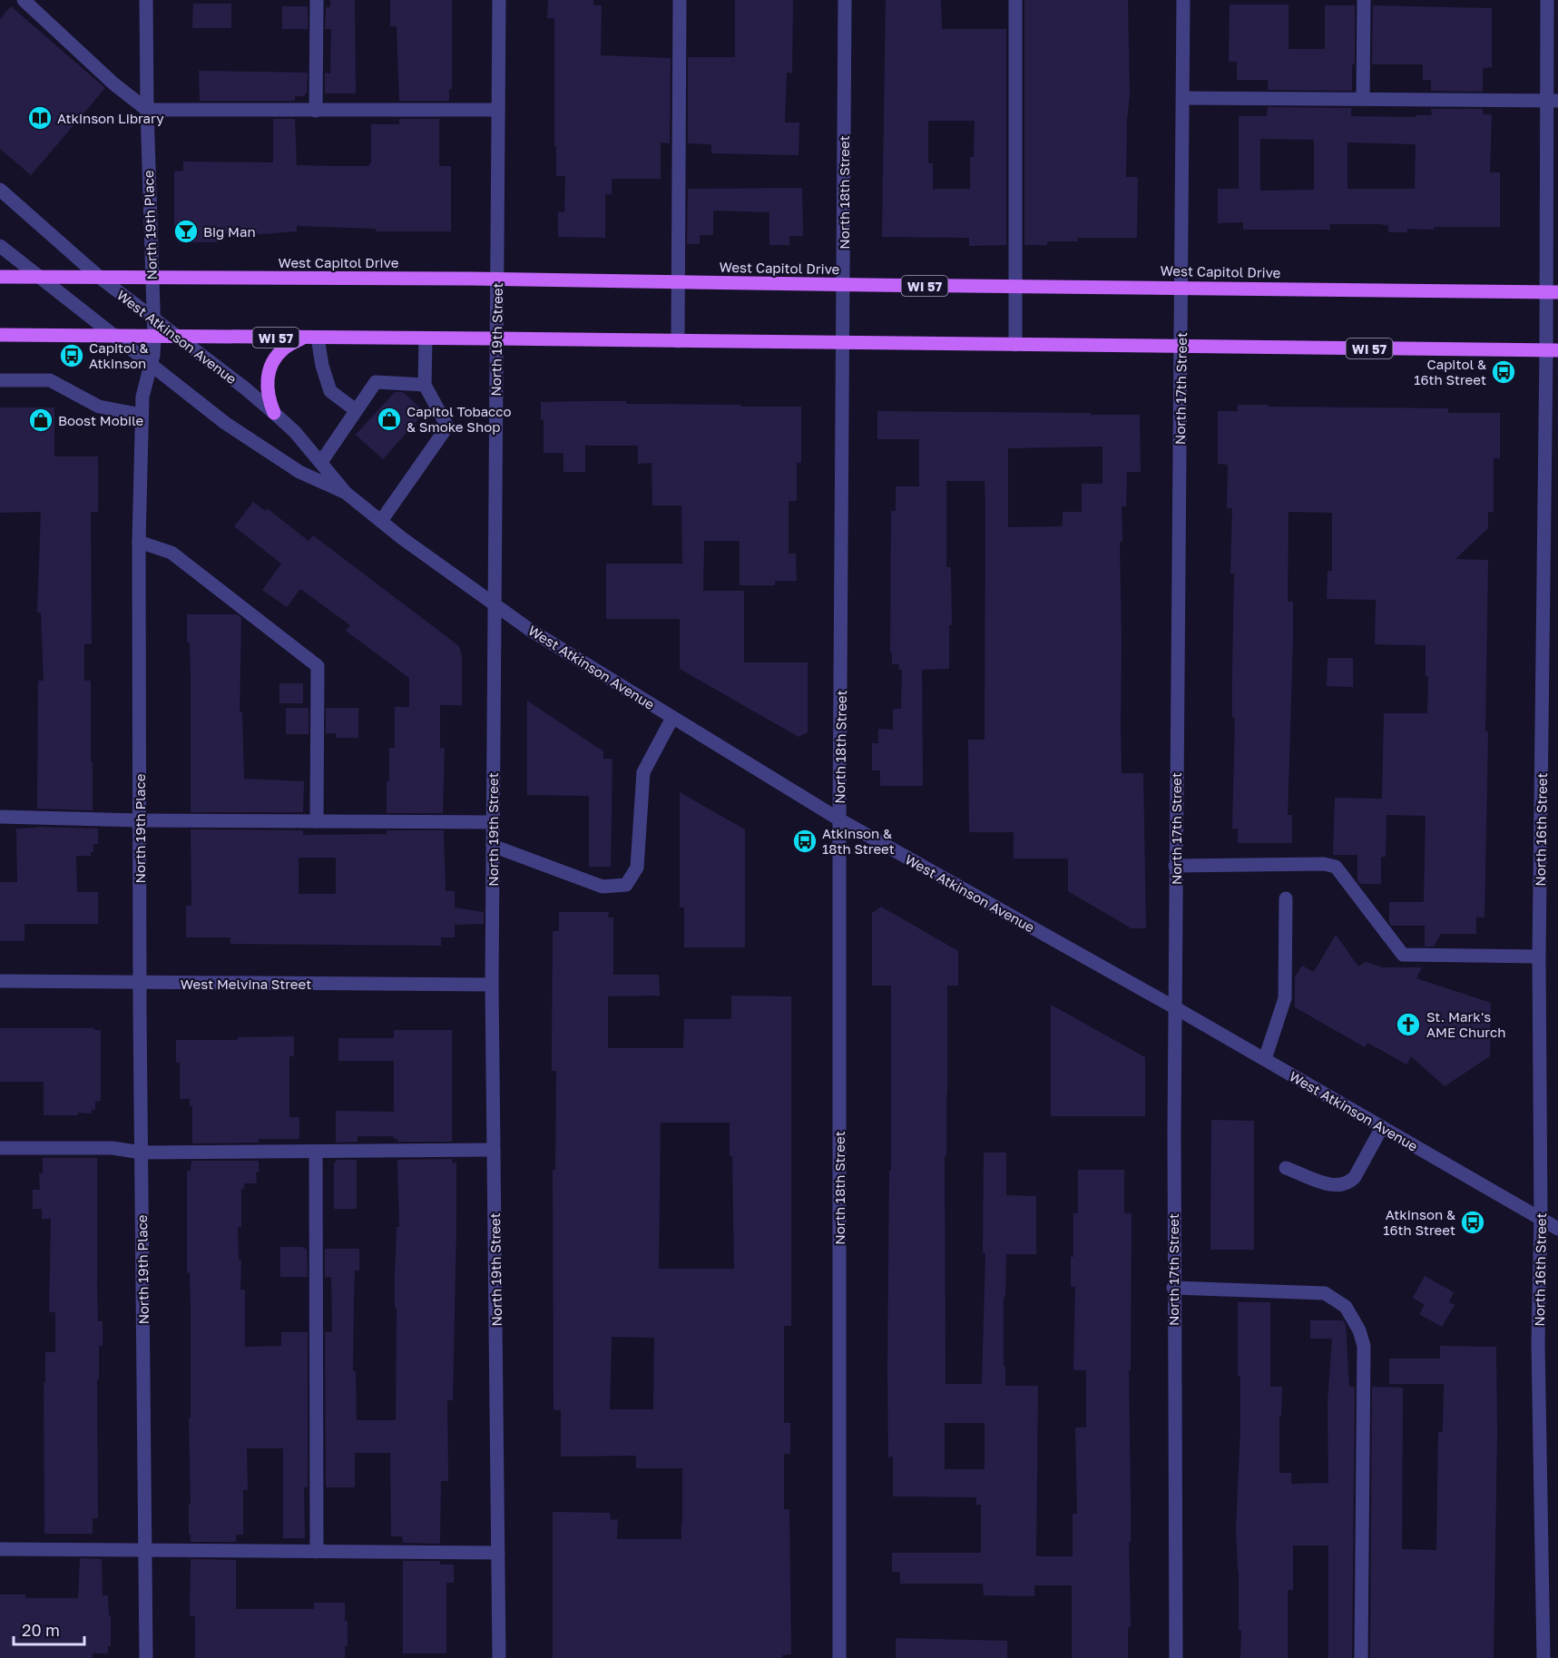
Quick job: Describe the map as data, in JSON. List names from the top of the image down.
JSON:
{
  "streets": {
    "main road": ["West Capitol Drive", "WI 57"],
    "street": [
      "North 18th Street",
      "North 19th Place",
      "West Atkinson Avenue",
      "North 19th Street",
      "North 17th Street",
      "North 16th Street",
      "West Melvina Street"
    ]
  },
  "crossings": [
    ["North 18th Street", "West Capitol Drive"],
    ["North 18th Street", "WI 57"],
    ["North 18th Street", "West Atkinson Avenue"],
    ["North 19th Place", "West Capitol Drive"],
    ["North 19th Place", "WI 57"],
    ["North 19th Place", "West Atkinson Avenue"],
    ["North 19th Place", "West Melvina Street"],
    ["West Capitol Drive", "West Atkinson Avenue"],
    ["West Capitol Drive", "North 19th Street"],
    ["West Capitol Drive", "North 17th Street"],
    ["West Capitol Drive", "North 16th Street"],
    ["WI 57", "West Atkinson Avenue"],
    ["WI 57", "North 19th Street"],
    ["WI 57", "North 17th Street"],
    ["WI 57", "North 16th Street"],
    ["West Atkinson Avenue", "North 19th Street"],
    ["West Atkinson Avenue", "North 17th Street"],
    ["West Atkinson Avenue", "North 16th Street"],
    ["North 19th Street", "West Melvina Street"]
  ],
  "places": {
    "library": ["Atkinson Library"],
    "bar": ["Big Man"],
    "bus stop": [
      "Capitol & Atkinson",
      "Capitol & 16th Street",
      "Atkinson & 18th Street",
      "Atkinson & 16th Street"
    ],
    "shop": ["Capitol Tobacco & Smoke Shop", "Boost Mobile"],
    "church": ["St. Mark's AME Church"]
  },
  "scale_bar": "20 m"
}
